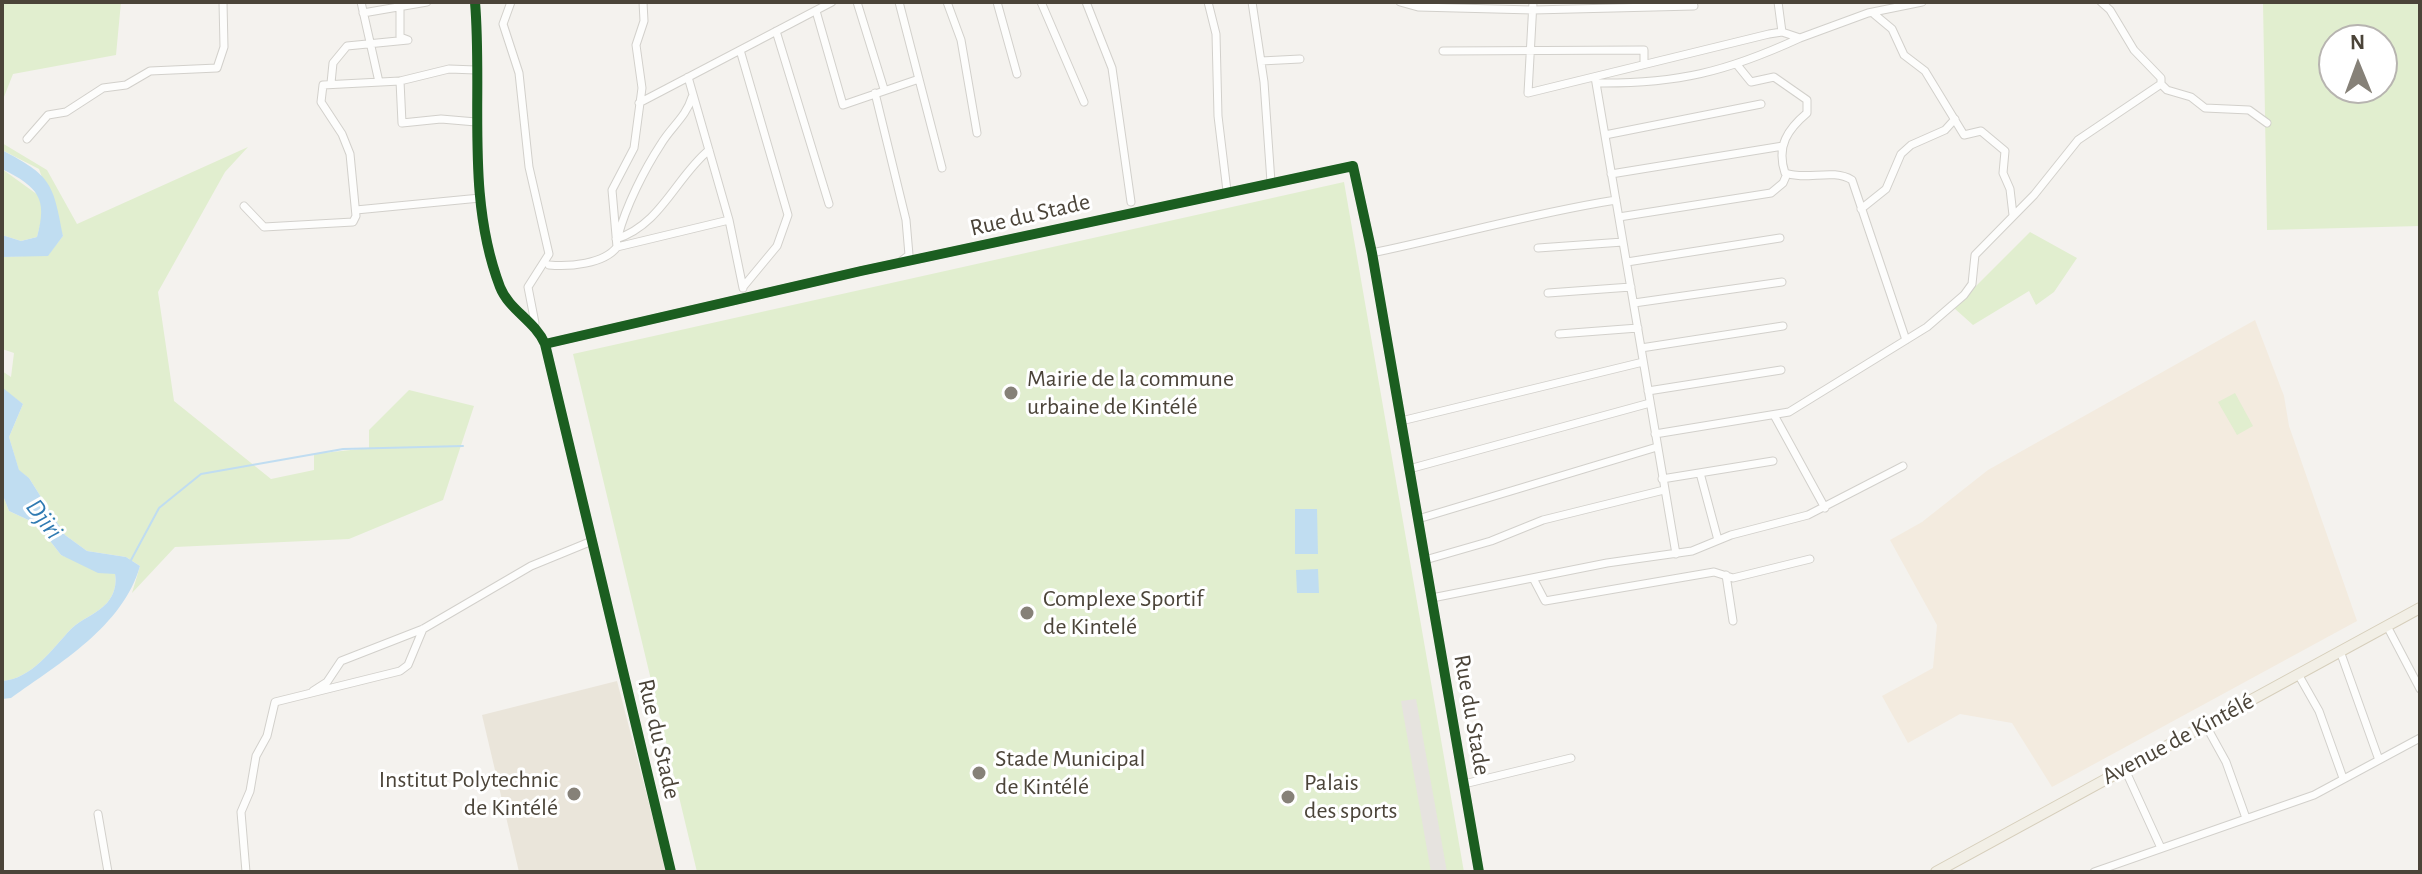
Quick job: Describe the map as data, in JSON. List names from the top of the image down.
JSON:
{
  "streets": {
    "main road": ["Avenue de Kintélé"],
    "street": ["Rue du Stade"]
  },
  "water": ["Djiri"],
  "places": [
    "Mairie de la commune urbaine de Kintélé",
    "Complexe Sportif de Kintelé",
    "Stade Municipal de Kintélé",
    "Institut Polytechnic de Kintélé",
    "Palais des sports"
  ],
  "north": "top"
}
